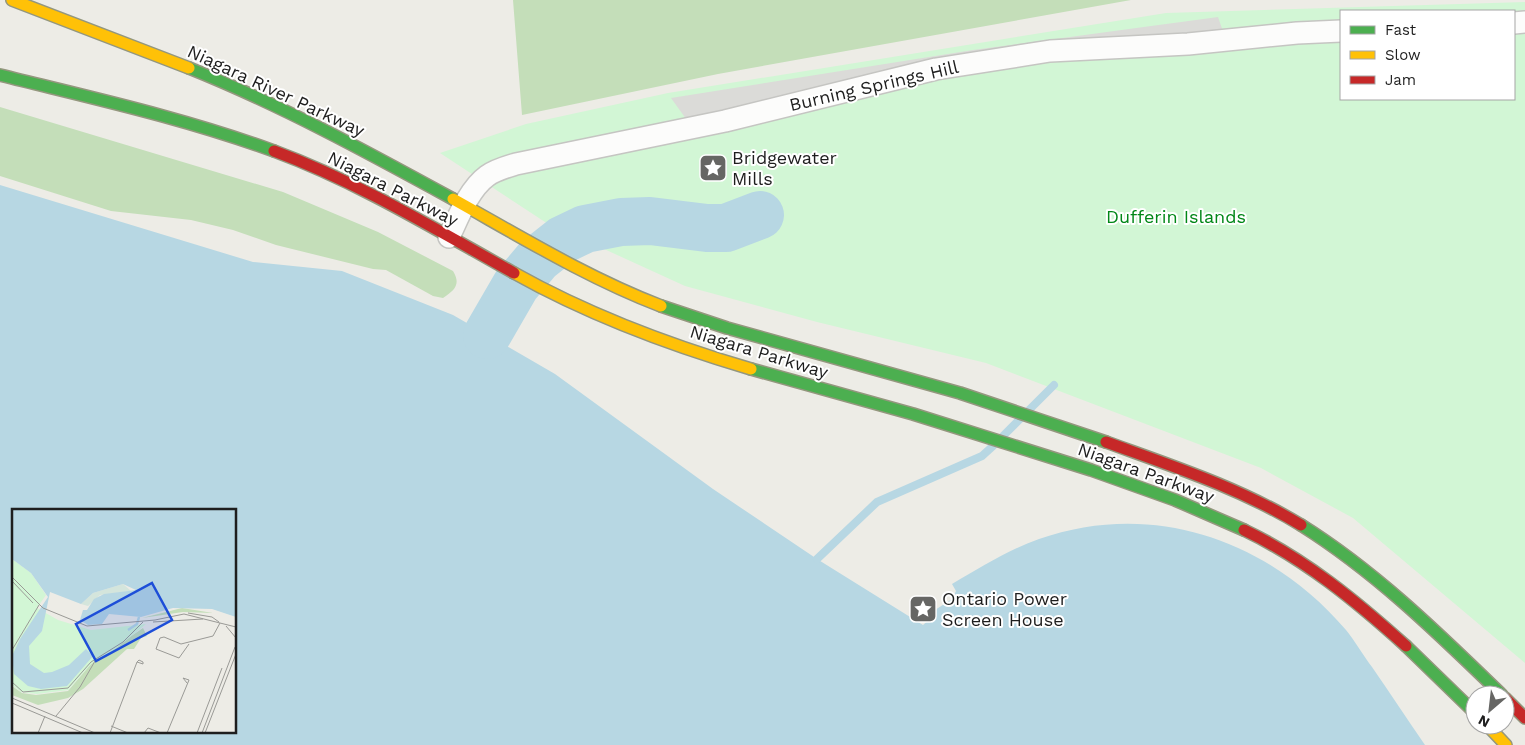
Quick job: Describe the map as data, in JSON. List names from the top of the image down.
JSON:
{
  "streets": {
    "main road": ["Niagara River Parkway", "Niagara Parkway"],
    "street": ["Burning Springs Hill"]
  },
  "crossings": [
    ["Burning Springs Hill", "Niagara River Parkway"],
    ["Burning Springs Hill", "Niagara Parkway"],
    ["Niagara River Parkway", "Niagara Parkway"]
  ],
  "parks": ["Dufferin Islands"],
  "places": {
    "place": ["Bridgewater Mills", "Ontario Power Screen House"]
  },
  "legend": ["Fast", "Slow", "Jam"],
  "north": "bottom left"
}
